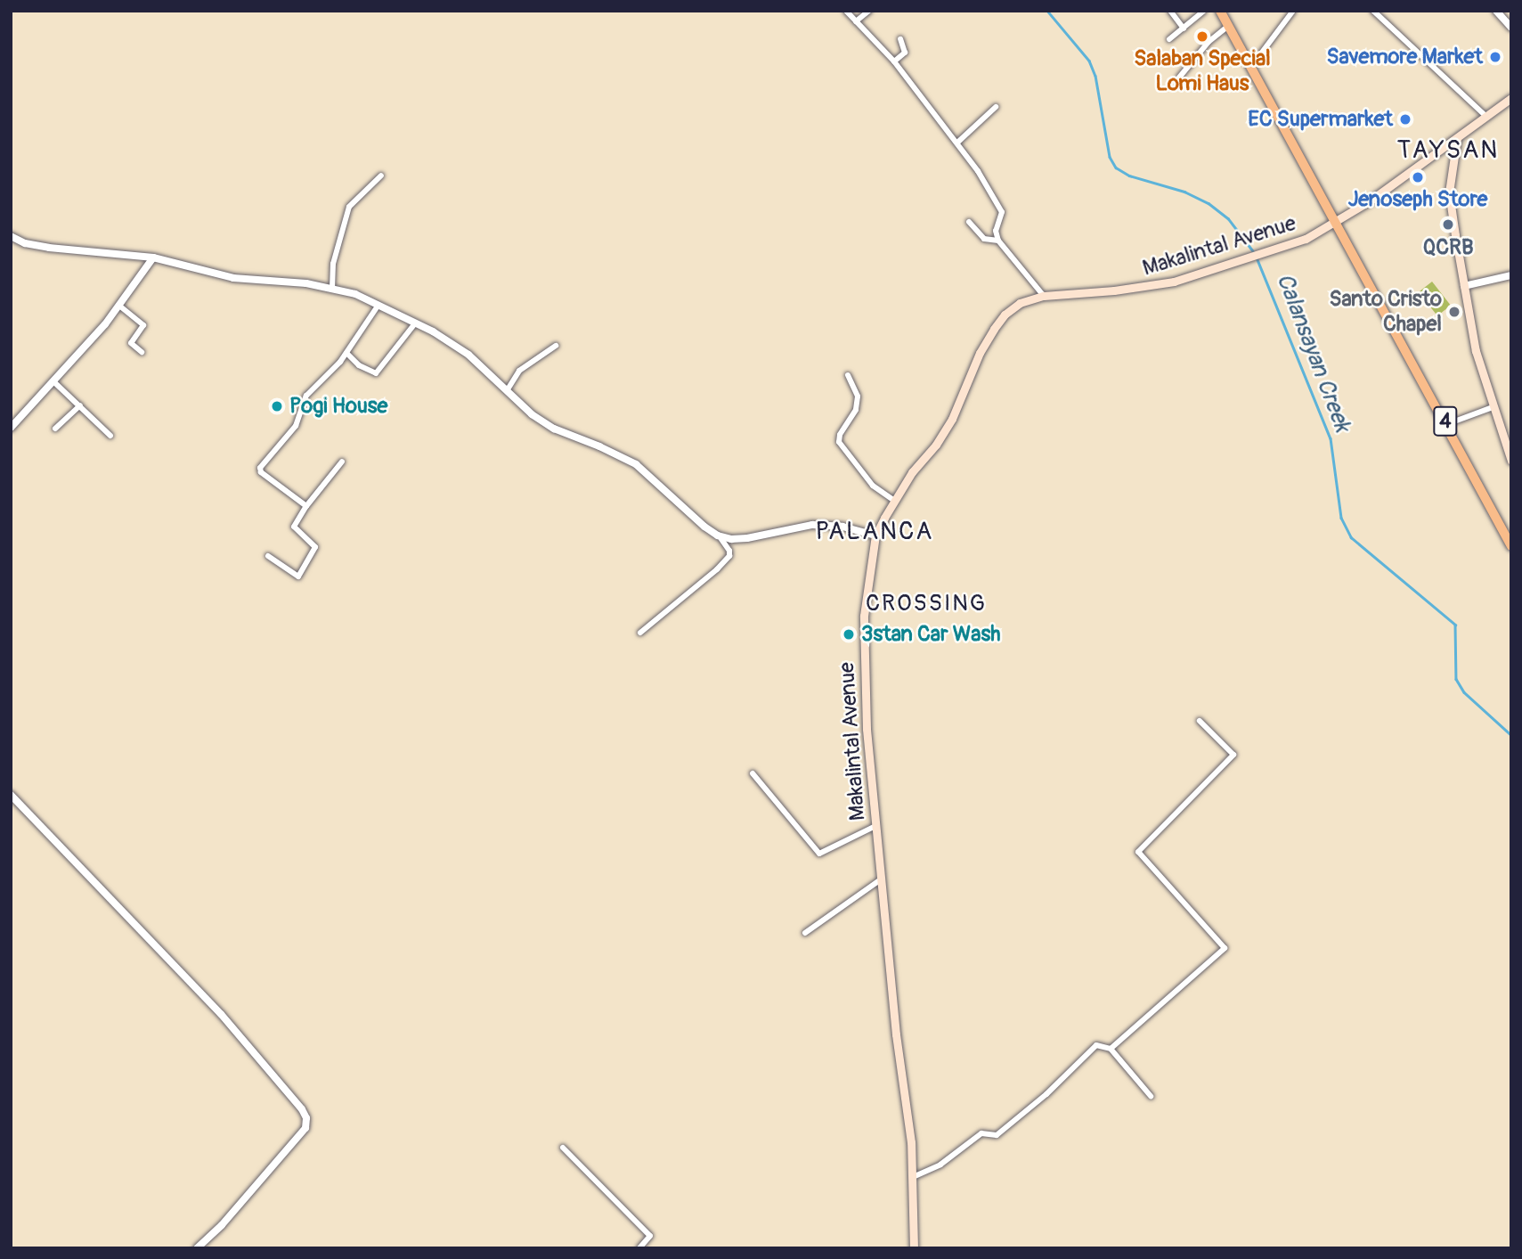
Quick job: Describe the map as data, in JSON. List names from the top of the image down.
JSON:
{
  "streets": {
    "highway": ["4"],
    "main road": ["Makalintal Avenue"]
  },
  "crossings": [
    ["Makalintal Avenue", "4"]
  ],
  "districts": ["TAYSAN", "PALANCA", "CROSSING"],
  "water": ["Calansayan Creek"],
  "places": [
    "Salaban Special Lomi Haus",
    "Savemore Market",
    "EC Supermarket",
    "Jenoseph Store",
    "QCRB",
    "Santo Cristo Chapel",
    "Pogi House",
    "3stan Car Wash"
  ]
}
